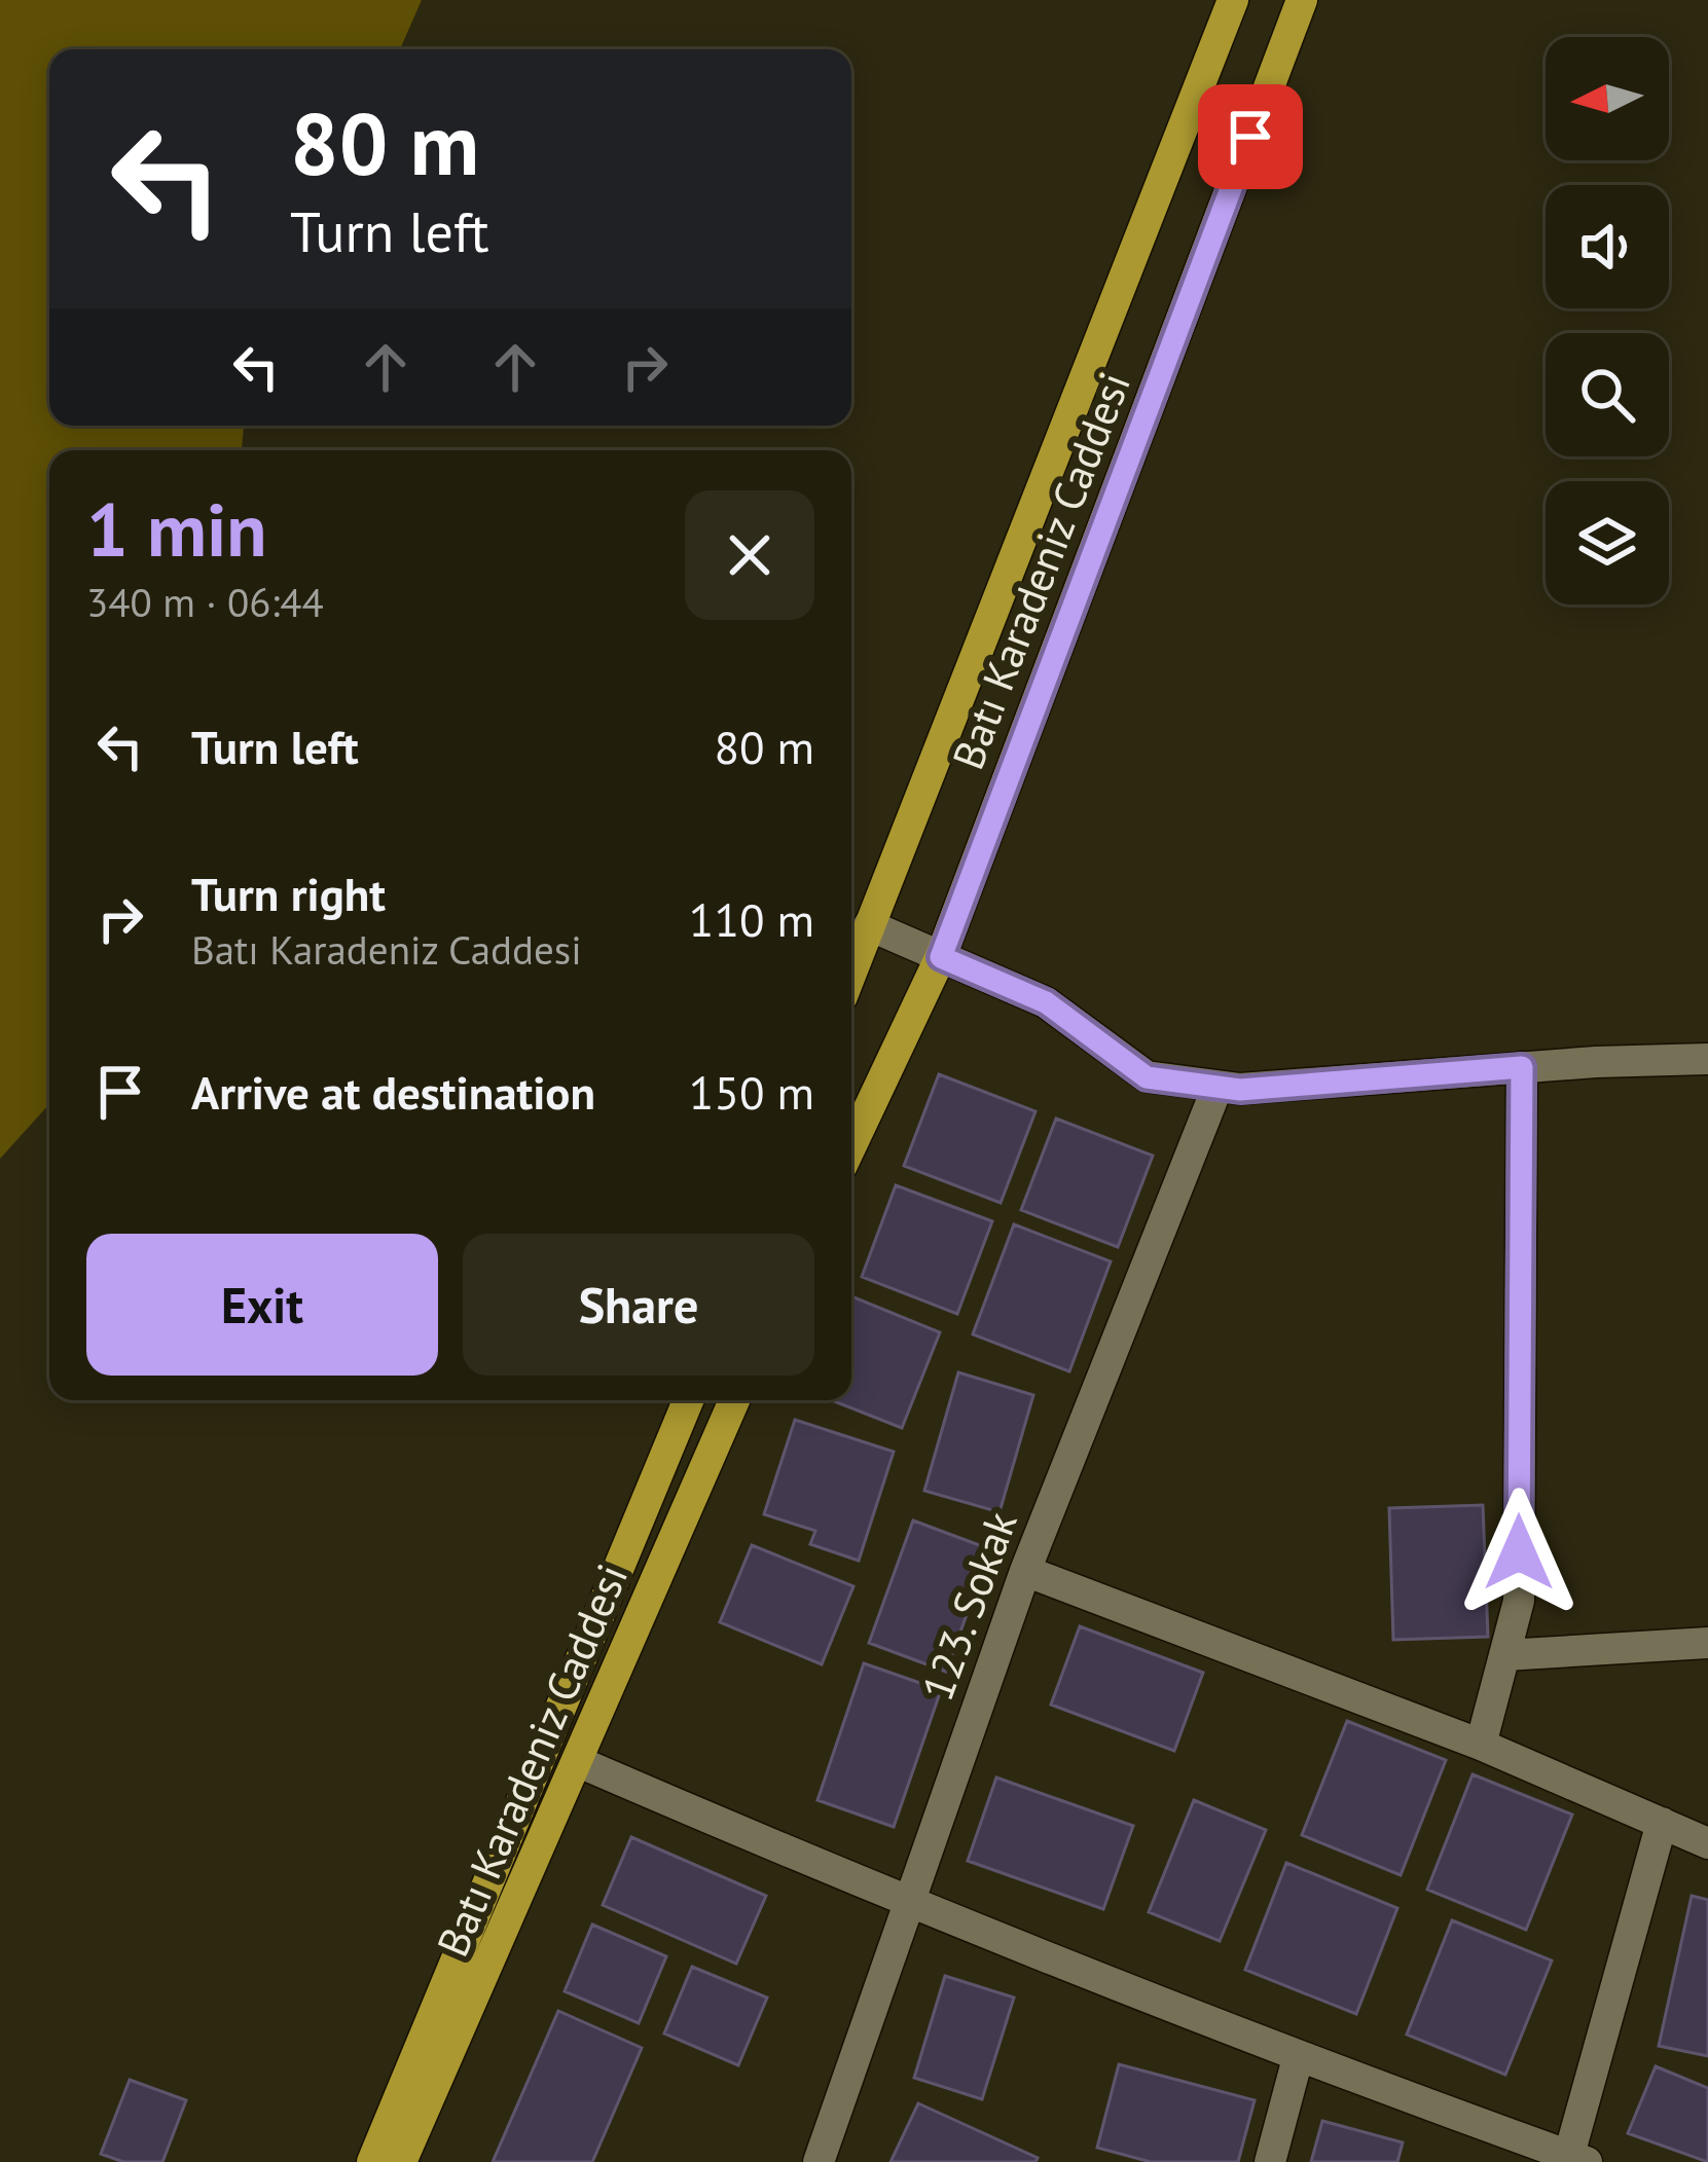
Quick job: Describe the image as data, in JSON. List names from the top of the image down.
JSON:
{
  "streets": {
    "main road": ["Batı Karadeniz Caddesi"],
    "street": ["123. Sokak"]
  },
  "north": "left",
  "page": {
    "turn": ["80 m", "Turn left"],
    "heading": ["1 min", "340 m · 06:44"],
    "list": [
      {
        "name": "Turn left",
        "value": "80 m"
      },
      {
        "name": "Turn right",
        "note": "Batı Karadeniz Caddesi",
        "value": "110 m"
      },
      {
        "name": "Arrive at destination",
        "value": "150 m"
      }
    ],
    "buttons": ["Exit", "Share"]
  }
}
